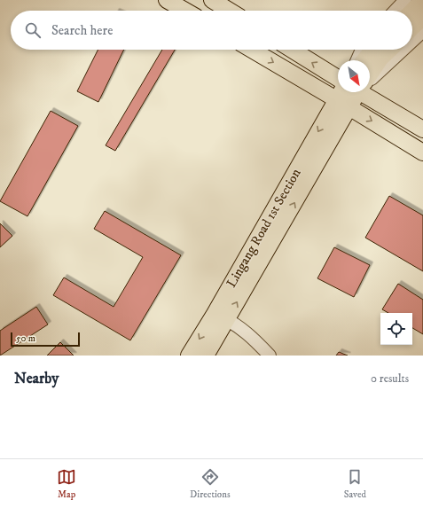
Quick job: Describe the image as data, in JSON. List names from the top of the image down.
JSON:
{
  "streets": {
    "main road": ["Lingang Road 1st Section"]
  },
  "scale_bar": "50 m",
  "north": "bottom right",
  "page": {
    "search": "Search here",
    "scale": "50 m",
    "heading": ["Nearby", "0 results"],
    "nav": ["Map", "Directions", "Saved"]
  }
}
